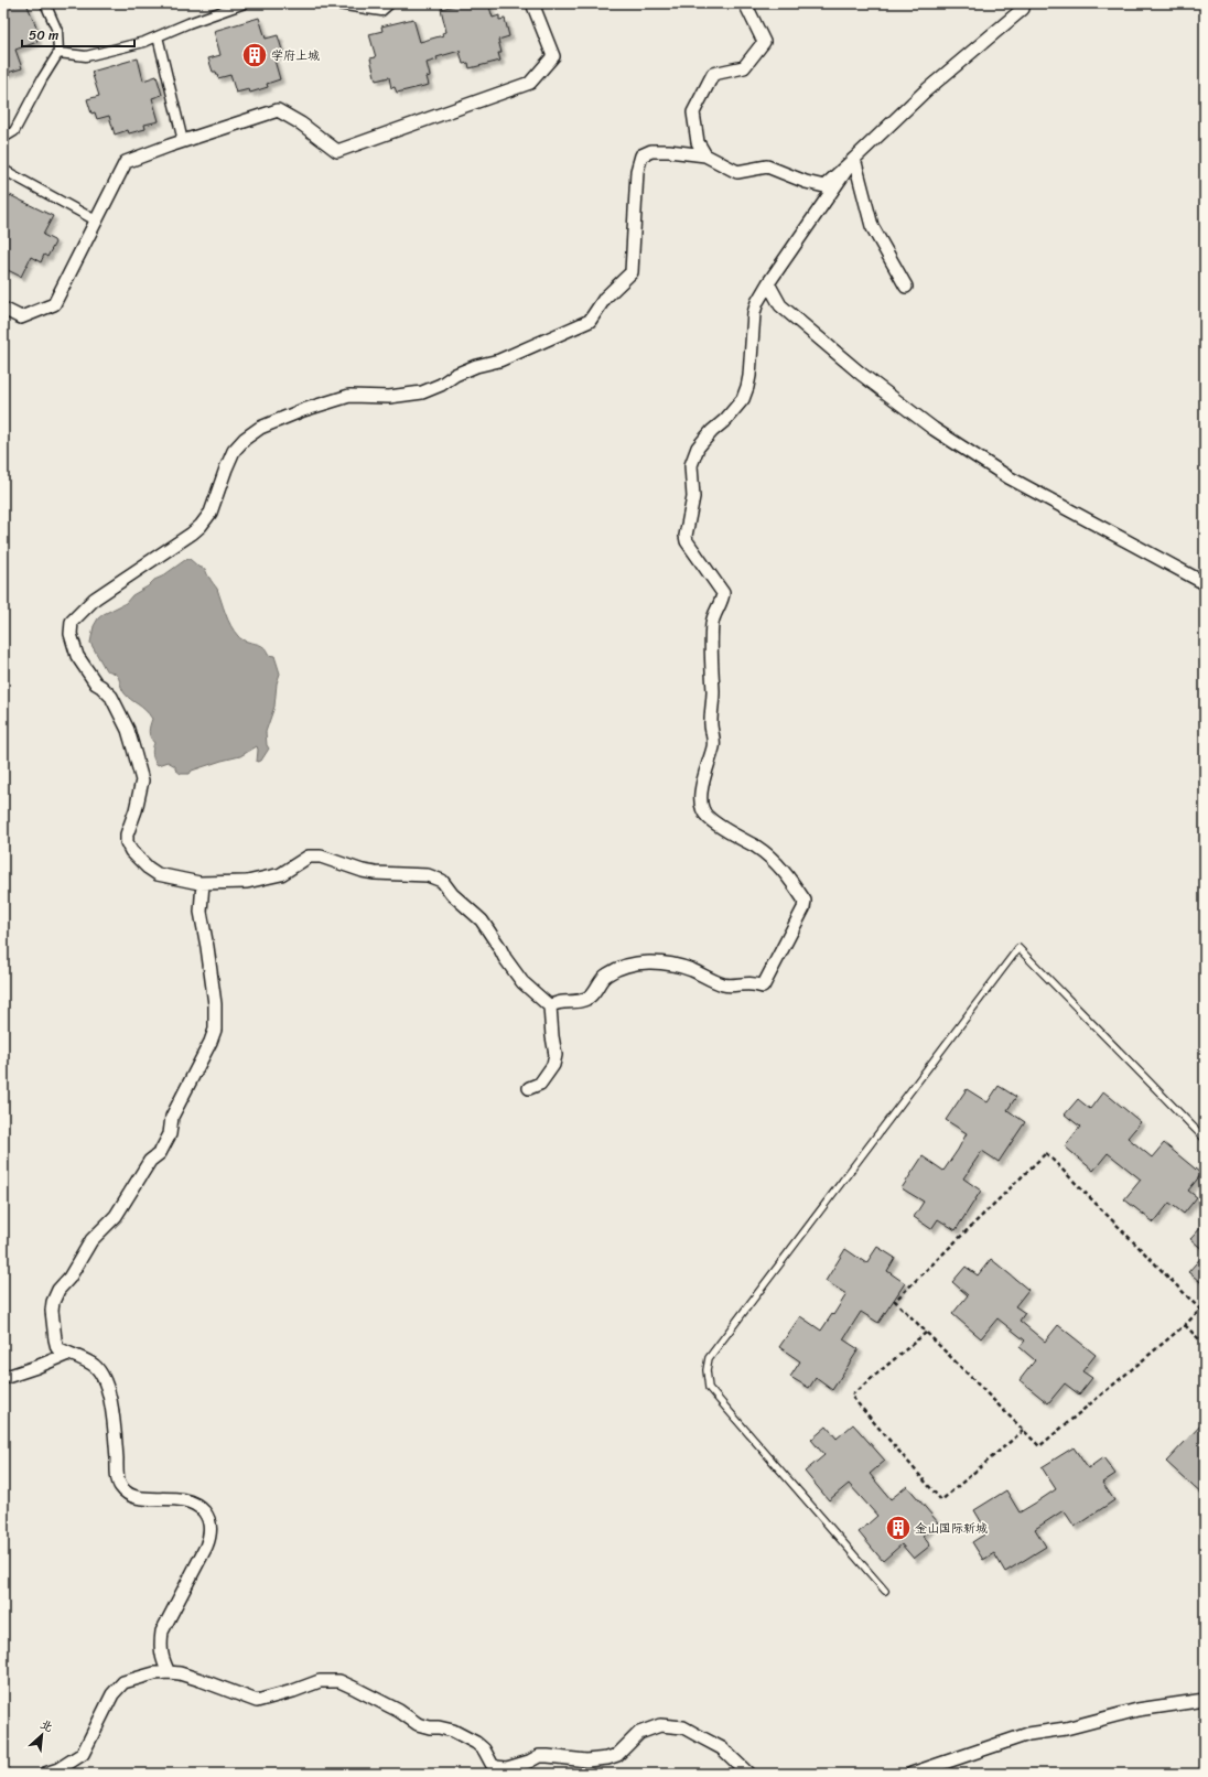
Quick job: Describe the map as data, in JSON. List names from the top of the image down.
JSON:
{
  "places": {
    "building": ["学府上城", "金山国际新城"]
  },
  "scale_bar": "50 m",
  "north": "top right"
}
